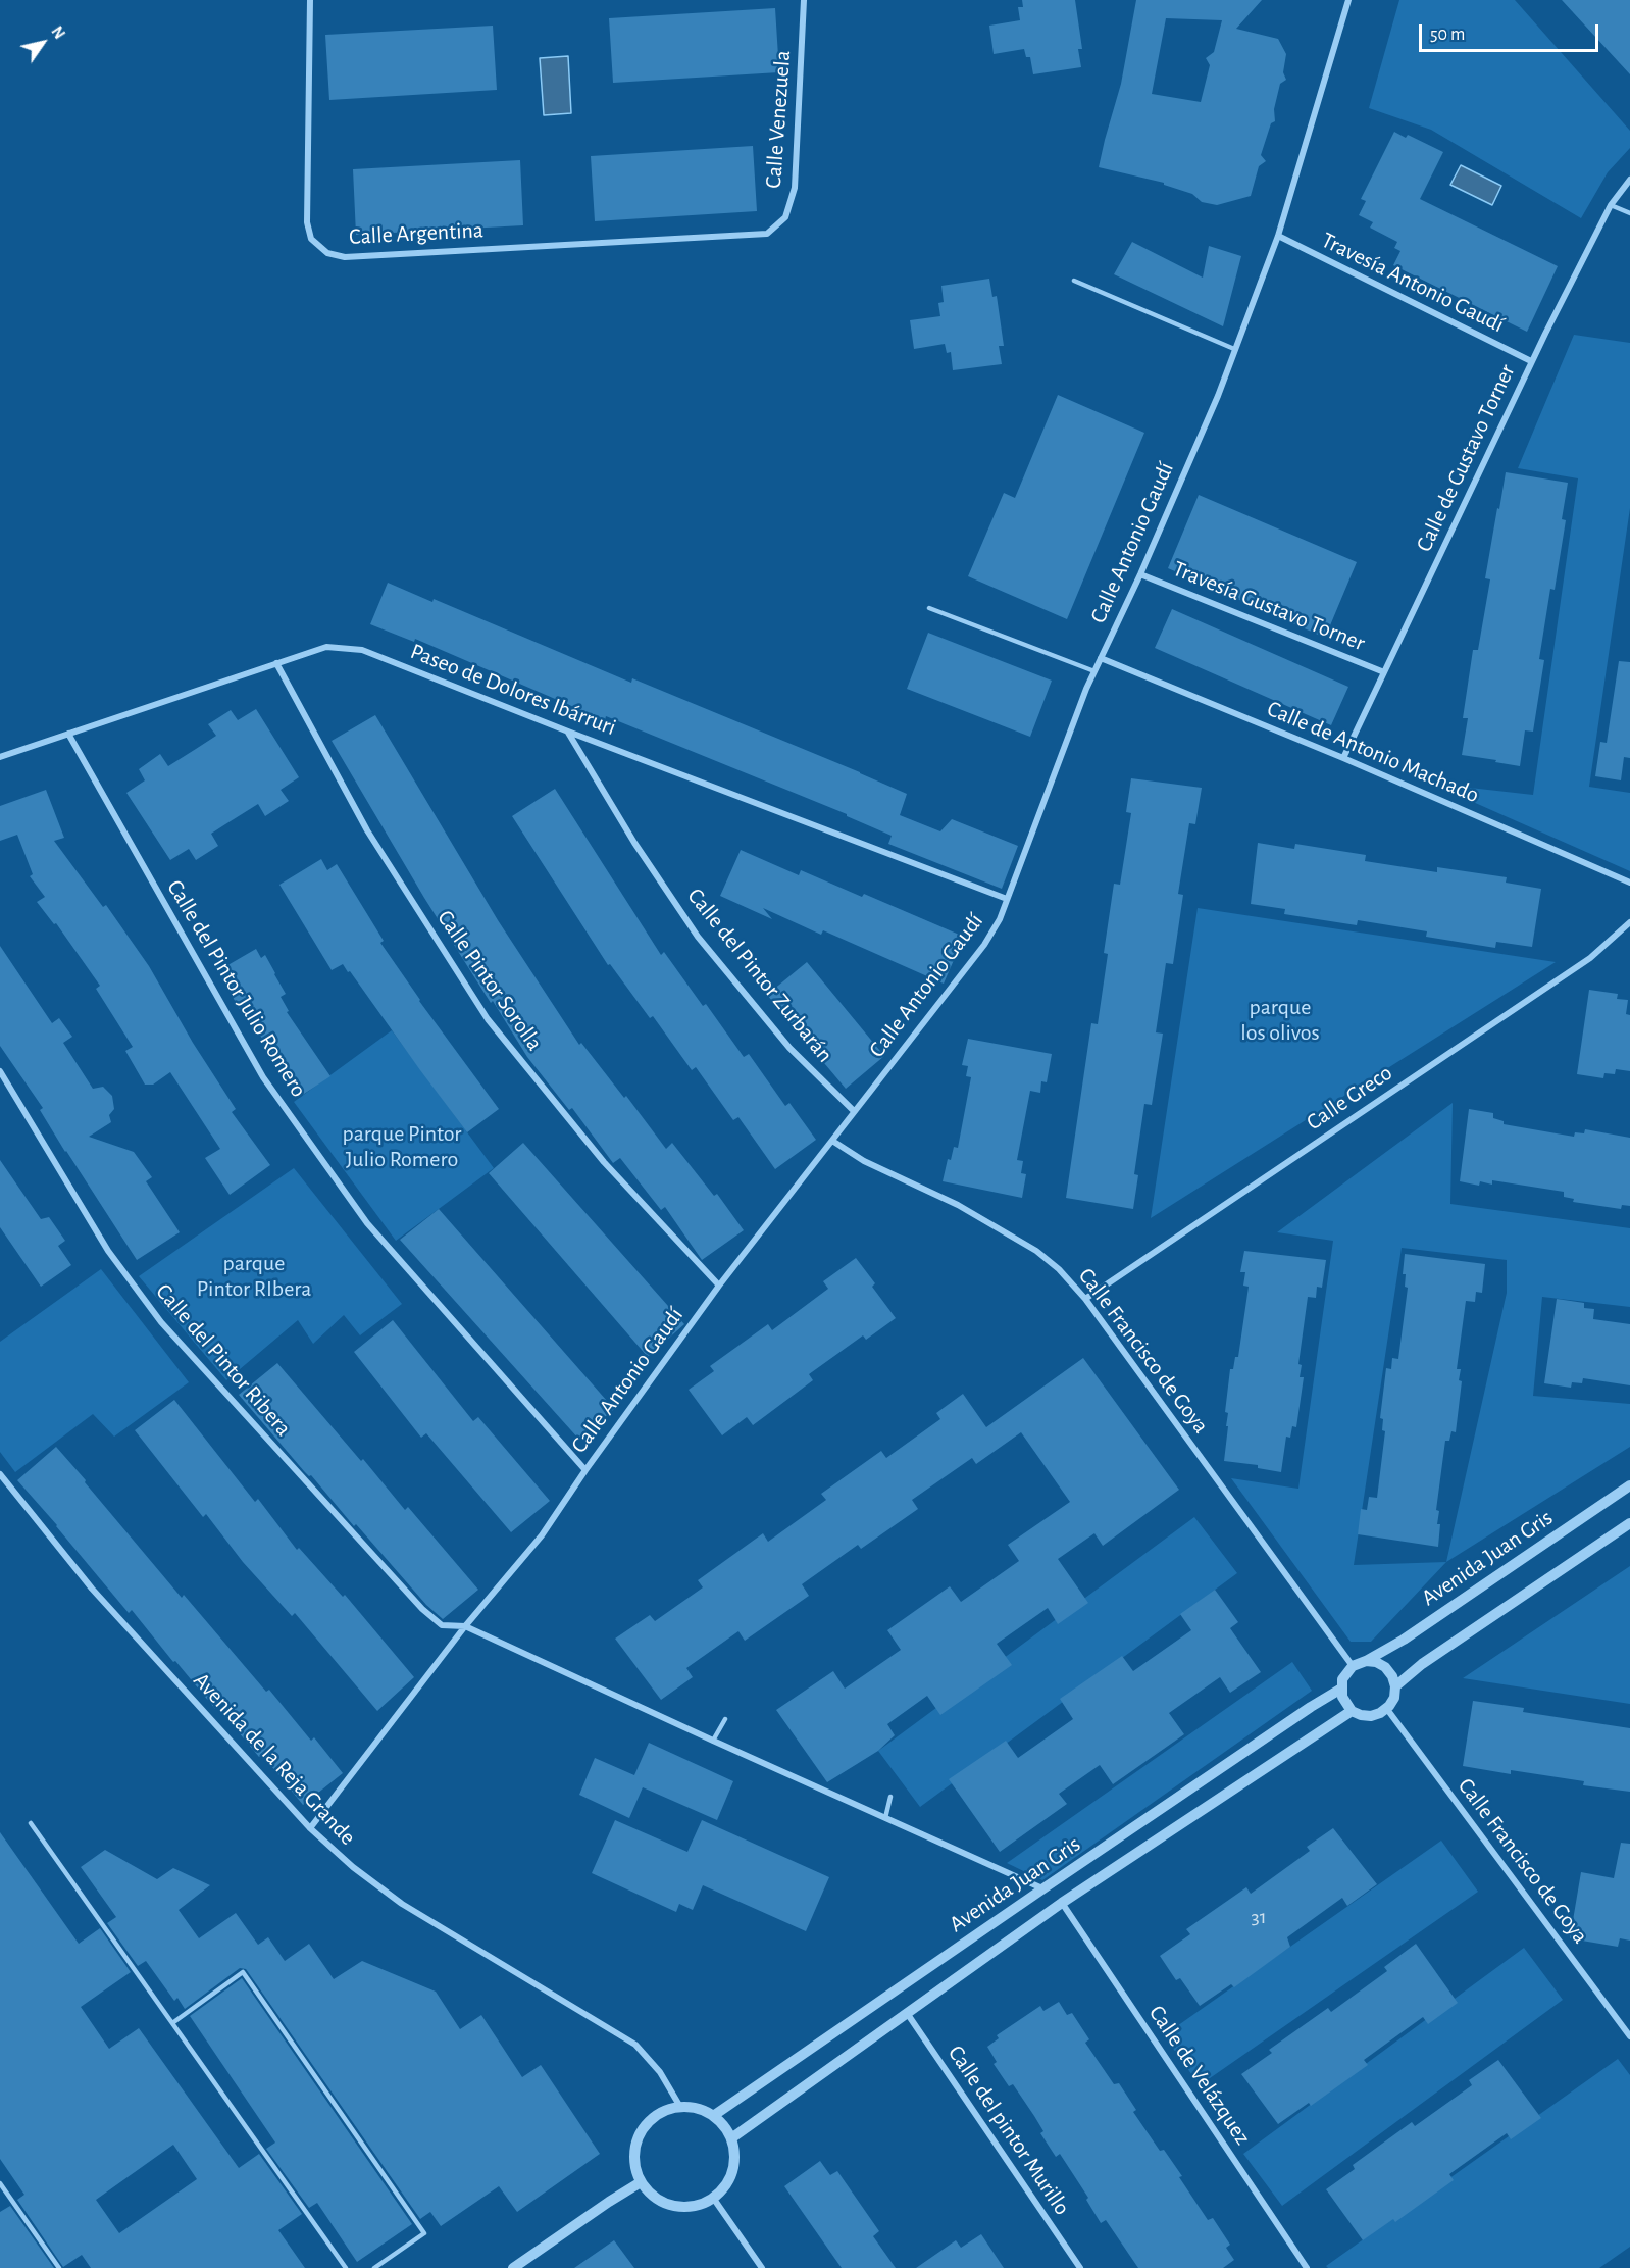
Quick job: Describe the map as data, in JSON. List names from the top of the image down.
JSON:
{
  "streets": {
    "street": [
      "Calle Venezuela",
      "Calle Argentina",
      "Travesía Antonio Gaudí",
      "Calle de Gustavo Torner",
      "Calle Antonio Gaudí",
      "Travesía Gustavo Torner",
      "Paseo de Dolores Ibárruri",
      "Calle de Antonio Machado",
      "Calle del Pintor Zurbarán",
      "Calle Pintor Sorolla",
      "Calle del Pintor Julio Romero",
      "Calle Greco",
      "Calle Francisco de Goya",
      "Calle del Pintor Ribera",
      "Avenida Juan Gris",
      "Avenida de la Reja Grande",
      "Calle de Velázquez",
      "Calle del pintor Murillo"
    ]
  },
  "crossings": [
    ["Calle Venezuela", "Calle Argentina"],
    ["Travesía Antonio Gaudí", "Calle de Gustavo Torner"],
    ["Travesía Antonio Gaudí", "Calle Antonio Gaudí"],
    ["Calle de Gustavo Torner", "Travesía Gustavo Torner"],
    ["Calle de Gustavo Torner", "Calle de Antonio Machado"],
    ["Calle Antonio Gaudí", "Travesía Gustavo Torner"],
    ["Calle Antonio Gaudí", "Paseo de Dolores Ibárruri"],
    ["Calle Antonio Gaudí", "Calle de Antonio Machado"],
    ["Calle Antonio Gaudí", "Calle del Pintor Zurbarán"],
    ["Calle Antonio Gaudí", "Calle Pintor Sorolla"],
    ["Calle Antonio Gaudí", "Calle del Pintor Julio Romero"],
    ["Calle Antonio Gaudí", "Calle Francisco de Goya"],
    ["Calle Antonio Gaudí", "Calle del Pintor Ribera"],
    ["Calle Antonio Gaudí", "Avenida de la Reja Grande"],
    ["Paseo de Dolores Ibárruri", "Calle del Pintor Zurbarán"],
    ["Paseo de Dolores Ibárruri", "Calle Pintor Sorolla"],
    ["Paseo de Dolores Ibárruri", "Calle del Pintor Julio Romero"],
    ["Calle Greco", "Calle Francisco de Goya"],
    ["Calle Francisco de Goya", "Avenida Juan Gris"],
    ["Calle del Pintor Ribera", "Avenida Juan Gris"],
    ["Avenida Juan Gris", "Avenida de la Reja Grande"],
    ["Avenida Juan Gris", "Calle de Velázquez"],
    ["Avenida Juan Gris", "Calle del pintor Murillo"]
  ],
  "parks": ["parque los olivos", "parque Pintor Julio Romero", "parque Pintor RIbera"],
  "house_numbers": ["31"],
  "scale_bar": "50 m",
  "north": "top right"
}
